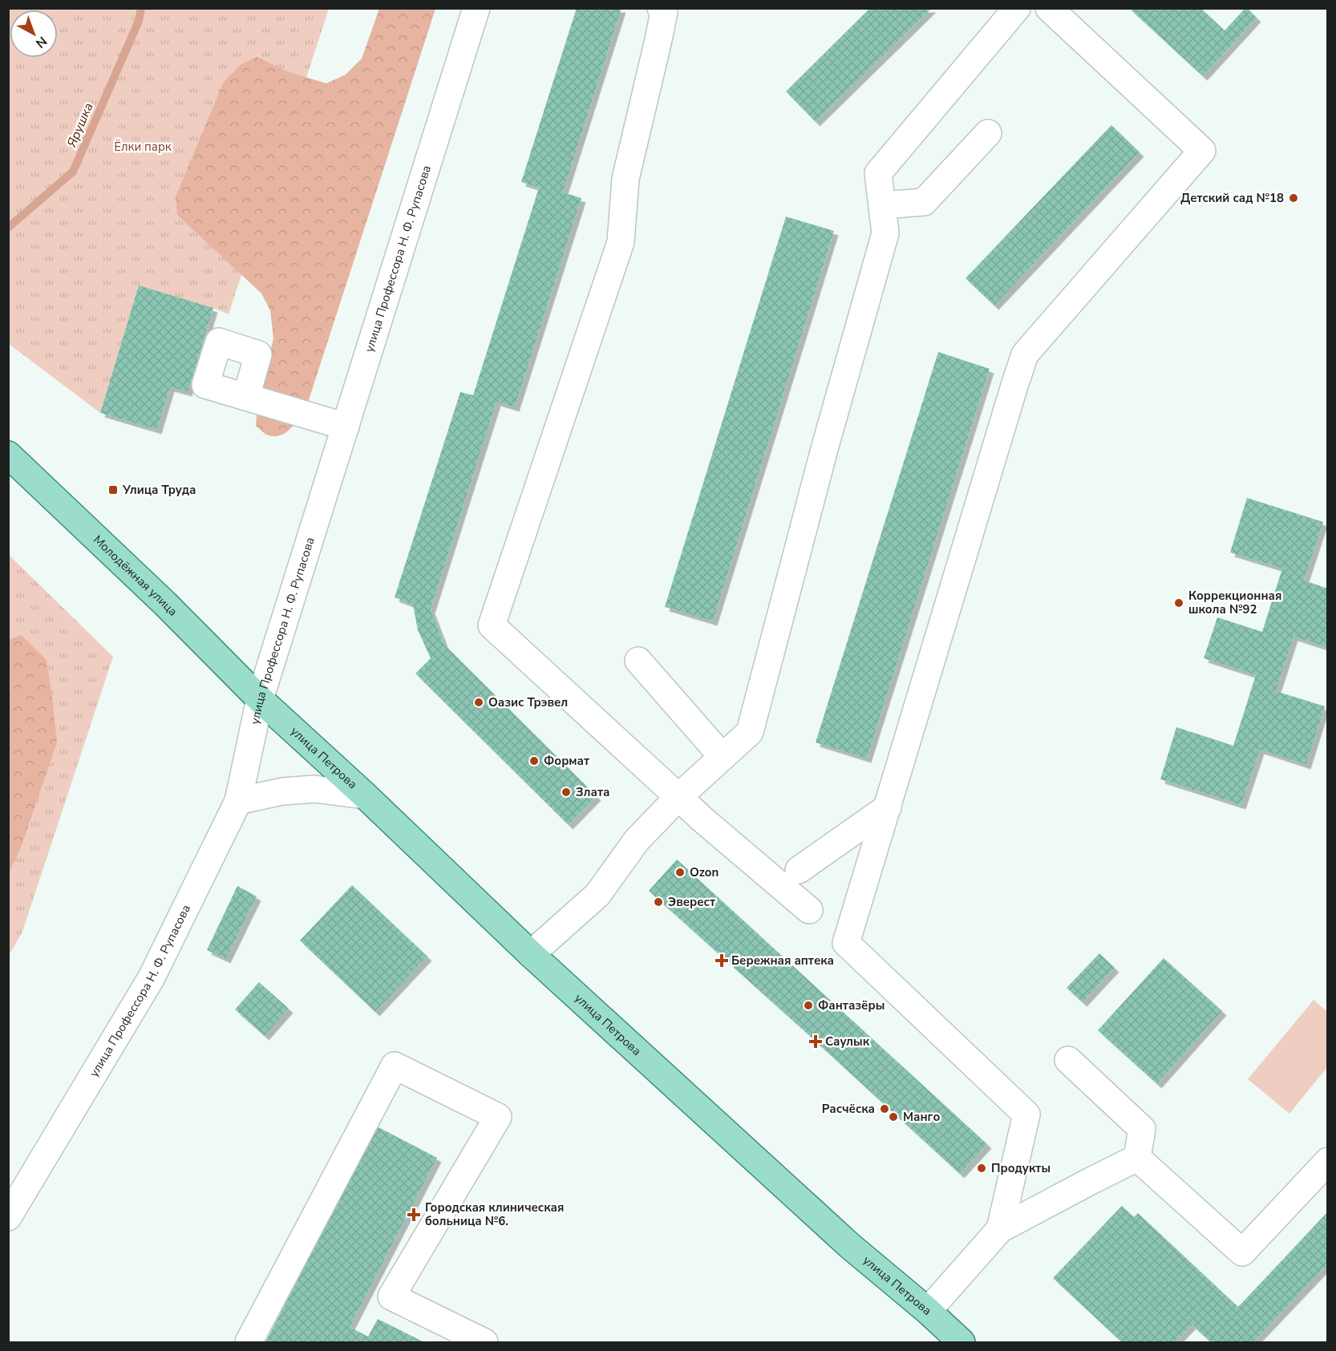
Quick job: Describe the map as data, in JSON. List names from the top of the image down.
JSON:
{
  "streets": {
    "main road": ["Молодёжная улица", "улица Петрова"],
    "street": ["улица Профессора Н. Ф. Рупасова"]
  },
  "crossings": [
    ["улица Профессора Н. Ф. Рупасова", "Молодёжная улица"],
    ["улица Профессора Н. Ф. Рупасова", "улица Петрова"],
    ["Молодёжная улица", "улица Петрова"]
  ],
  "water": ["Ярушка"],
  "parks": ["Ёлки парк"],
  "places": {
    "other": [
      "Детский сад №18",
      "Коррекционная школа №92",
      "Оазис Трэвел",
      "Формат",
      "Злата",
      "Ozon",
      "Эверест",
      "Фантазёры",
      "Расчёска",
      "Манго",
      "Продукты"
    ],
    "transit": ["Улица Труда"],
    "health": ["Бережная аптека", "Саулык", "Городская клиническая больница №6."]
  },
  "north": "bottom right"
}
